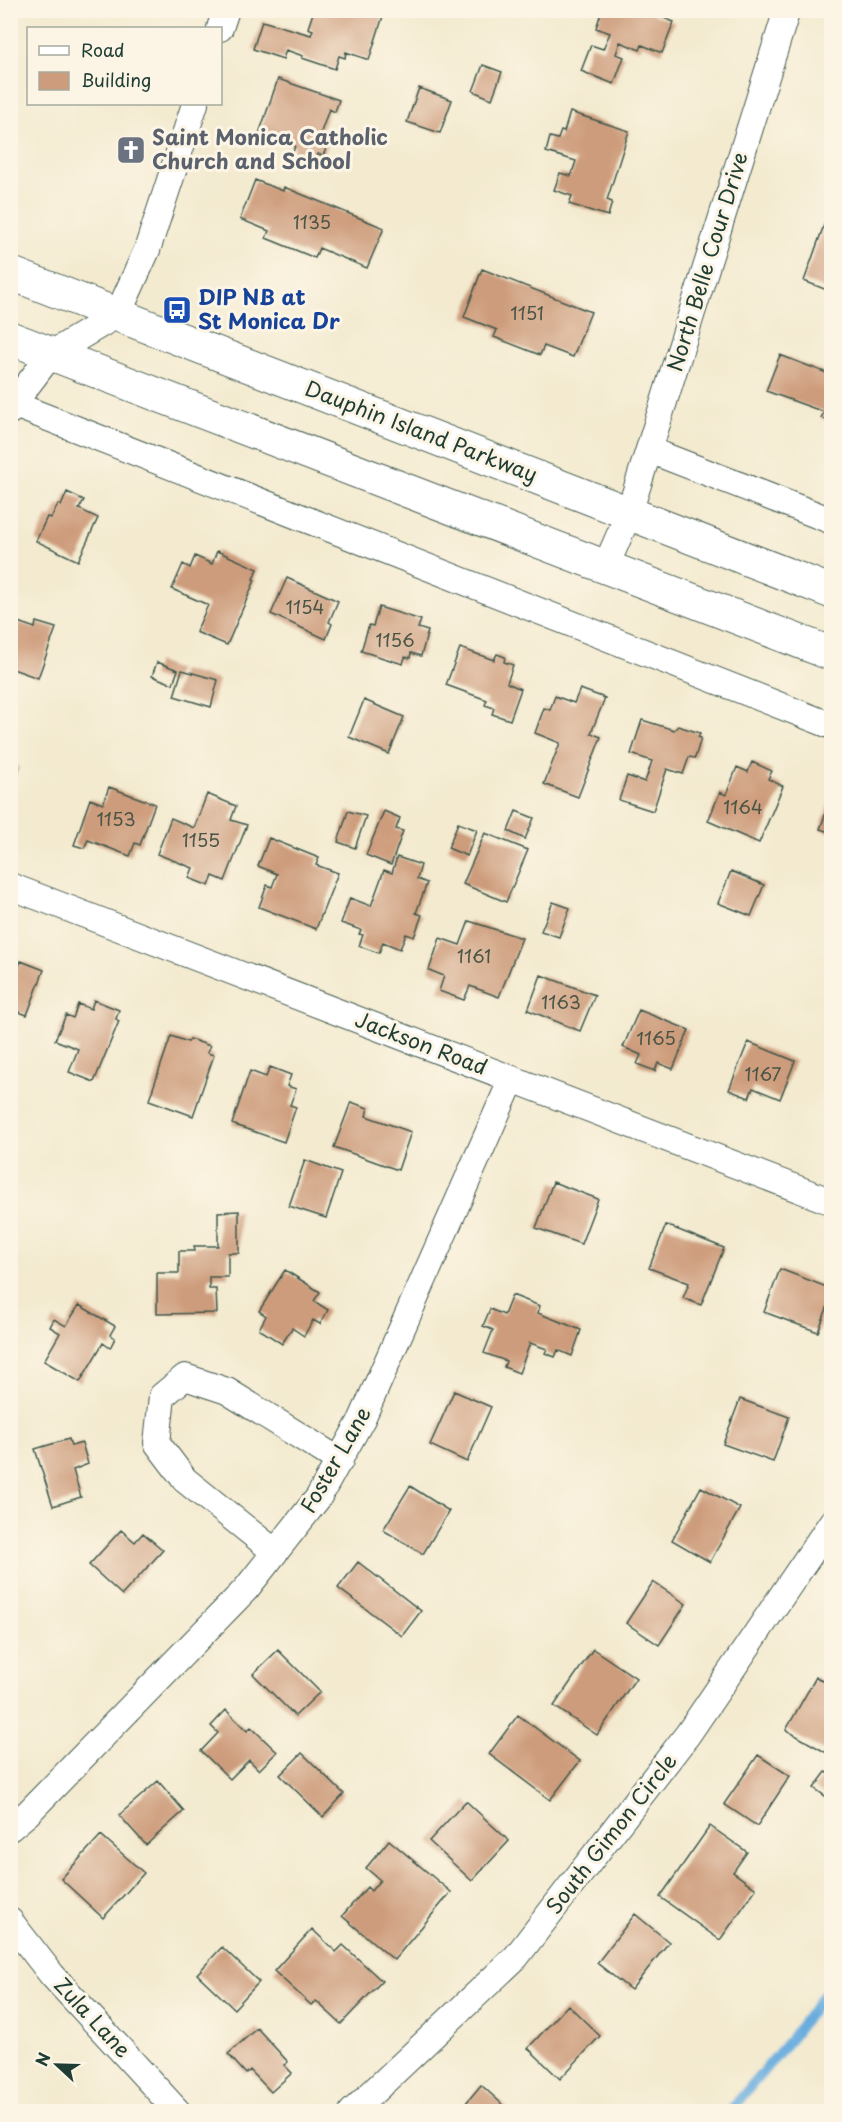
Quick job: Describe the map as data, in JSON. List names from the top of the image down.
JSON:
{
  "streets": {
    "main road": ["Dauphin Island Parkway"],
    "street": [
      "North Belle Cour Drive",
      "Jackson Road",
      "Foster Lane",
      "South Gimon Circle",
      "Zula Lane"
    ]
  },
  "crossings": [
    ["North Belle Cour Drive", "Dauphin Island Parkway"],
    ["Jackson Road", "Foster Lane"]
  ],
  "places": {
    "church": ["Saint Monica Catholic Church and School"],
    "bus stop": ["DIP NB at St Monica Dr"]
  },
  "house_numbers": [
    "1135",
    "1151",
    "1154",
    "1156",
    "1164",
    "1153",
    "1155",
    "1161",
    "1163",
    "1165",
    "1167"
  ],
  "legend": ["Road", "Building"],
  "north": "left"
}
